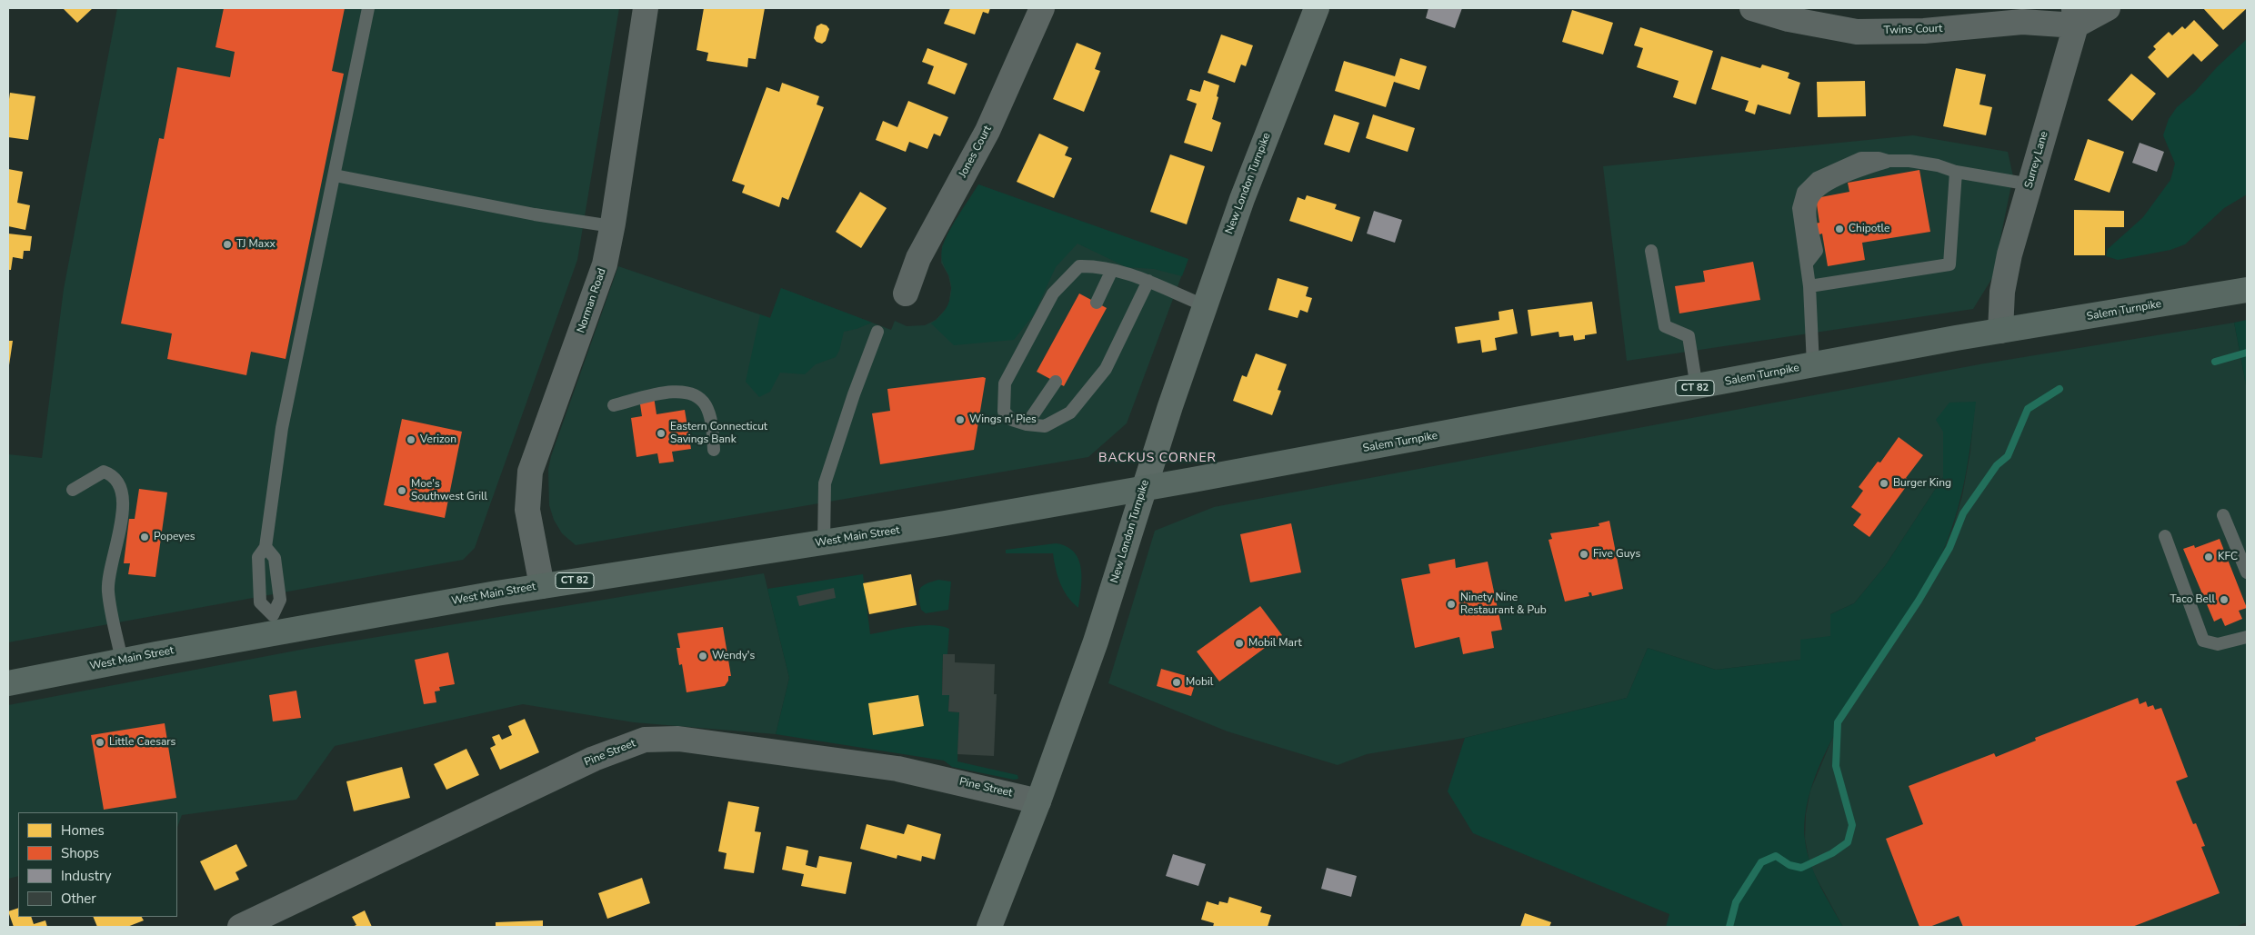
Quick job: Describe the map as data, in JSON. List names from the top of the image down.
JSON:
{
  "streets": {
    "main road": [
      "New London Turnpike",
      "Salem Turnpike",
      "CT 82",
      "West Main Street"
    ],
    "street": [
      "Twins Court",
      "Jones Court",
      "Surrey Lane",
      "Norman Road",
      "Pine Street"
    ]
  },
  "crossings": [
    ["Twins Court", "Surrey Lane"],
    ["Surrey Lane", "Salem Turnpike"],
    ["New London Turnpike", "Salem Turnpike"],
    ["New London Turnpike", "West Main Street"],
    ["New London Turnpike", "Pine Street"],
    ["Norman Road", "West Main Street"],
    ["Salem Turnpike", "West Main Street"]
  ],
  "districts": ["BACKUS CORNER"],
  "places": [
    "Chipotle",
    "TJ Maxx",
    "Wings n' Pies",
    "Eastern Connecticut Savings Bank",
    "Verizon",
    "Burger King",
    "Moe's Southwest Grill",
    "Popeyes",
    "Five Guys",
    "KFC",
    "Taco Bell",
    "Ninety Nine Restaurant & Pub",
    "Mobil Mart",
    "Wendy's",
    "Mobil",
    "Little Caesars"
  ],
  "legend": [
    "Homes",
    "Shops",
    "Industry",
    "Other"
  ]
}
